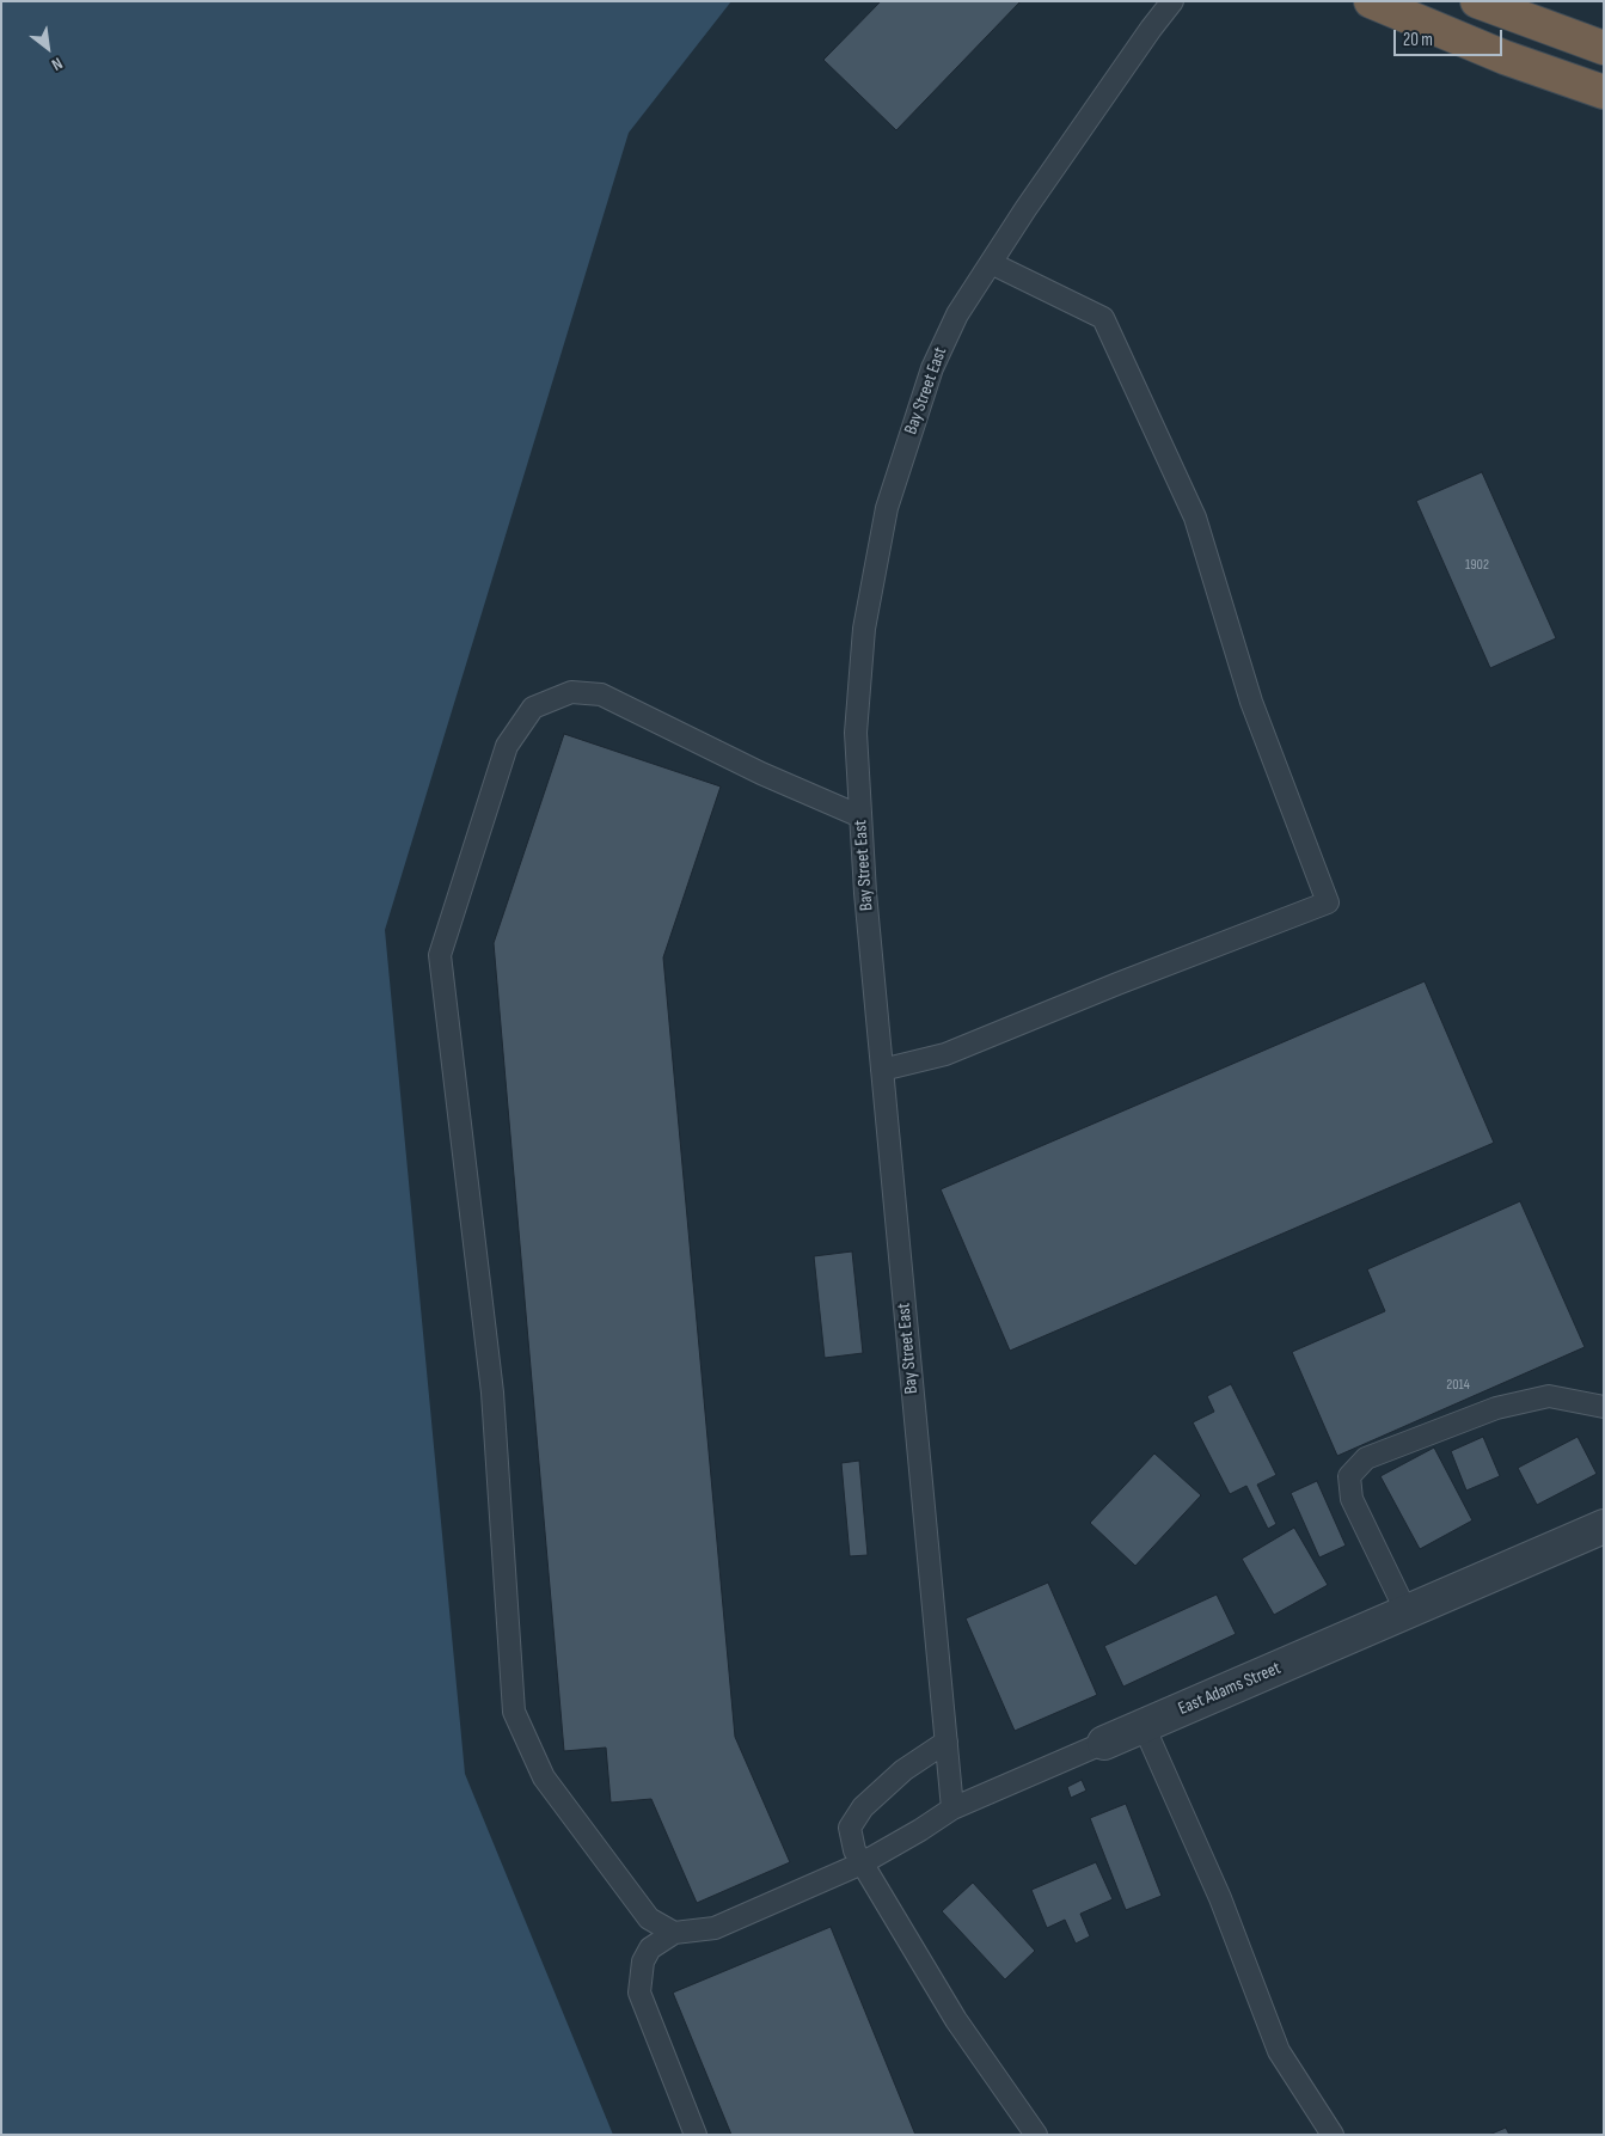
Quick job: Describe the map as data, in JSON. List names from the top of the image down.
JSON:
{
  "streets": {
    "street": ["East Adams Street"],
    "lane": ["Bay Street East"]
  },
  "crossings": [
    ["Bay Street East", "East Adams Street"]
  ],
  "house_numbers": ["1902", "2014"],
  "scale_bar": "20 m",
  "north": "bottom right"
}
